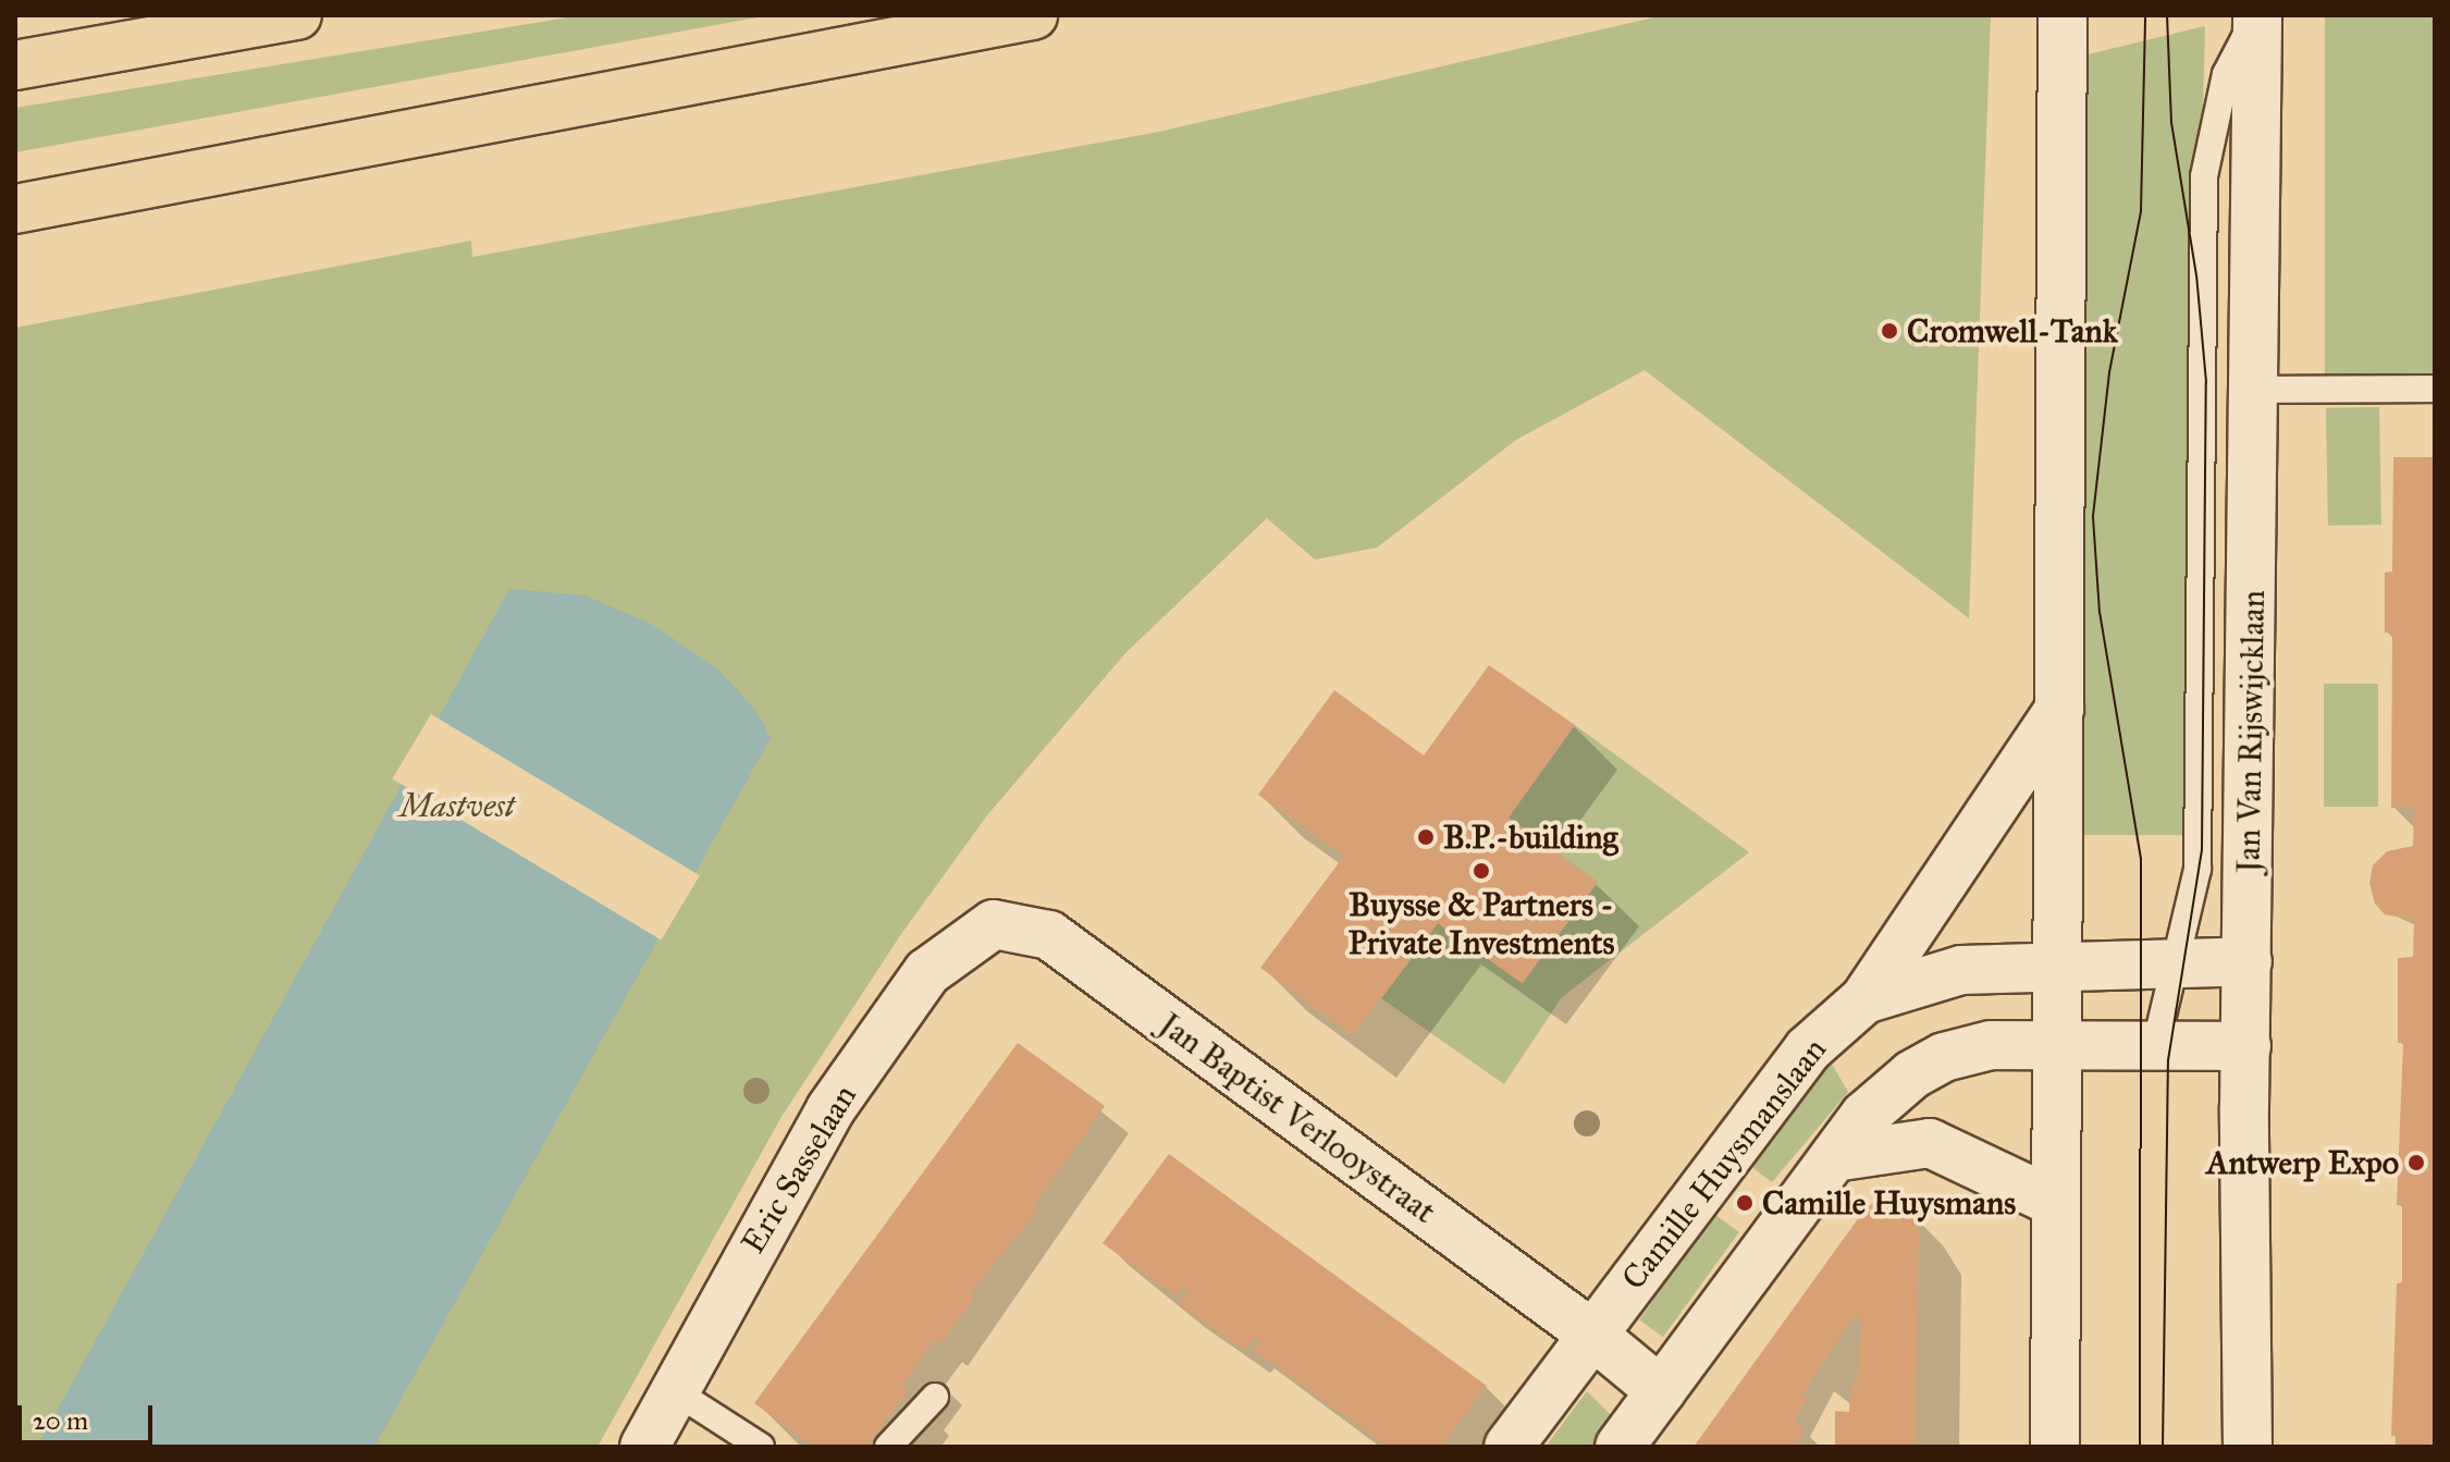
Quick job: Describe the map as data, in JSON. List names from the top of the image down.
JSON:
{
  "streets": {
    "street": [
      "Jan Van Rijswijcklaan",
      "Jan Baptist Verlooystraat",
      "Camille Huysmanslaan",
      "Eric Sasselaan"
    ]
  },
  "crossings": [
    ["Jan Van Rijswijcklaan", "Camille Huysmanslaan"],
    ["Jan Baptist Verlooystraat", "Camille Huysmanslaan"],
    ["Jan Baptist Verlooystraat", "Eric Sasselaan"]
  ],
  "parks": ["Mastvest"],
  "places": [
    "Cromwell-Tank",
    "B.P.-building",
    "Buysse & Partners - Private Investments",
    "Antwerp Expo",
    "Camille Huysmans"
  ],
  "scale_bar": "20 m"
}
